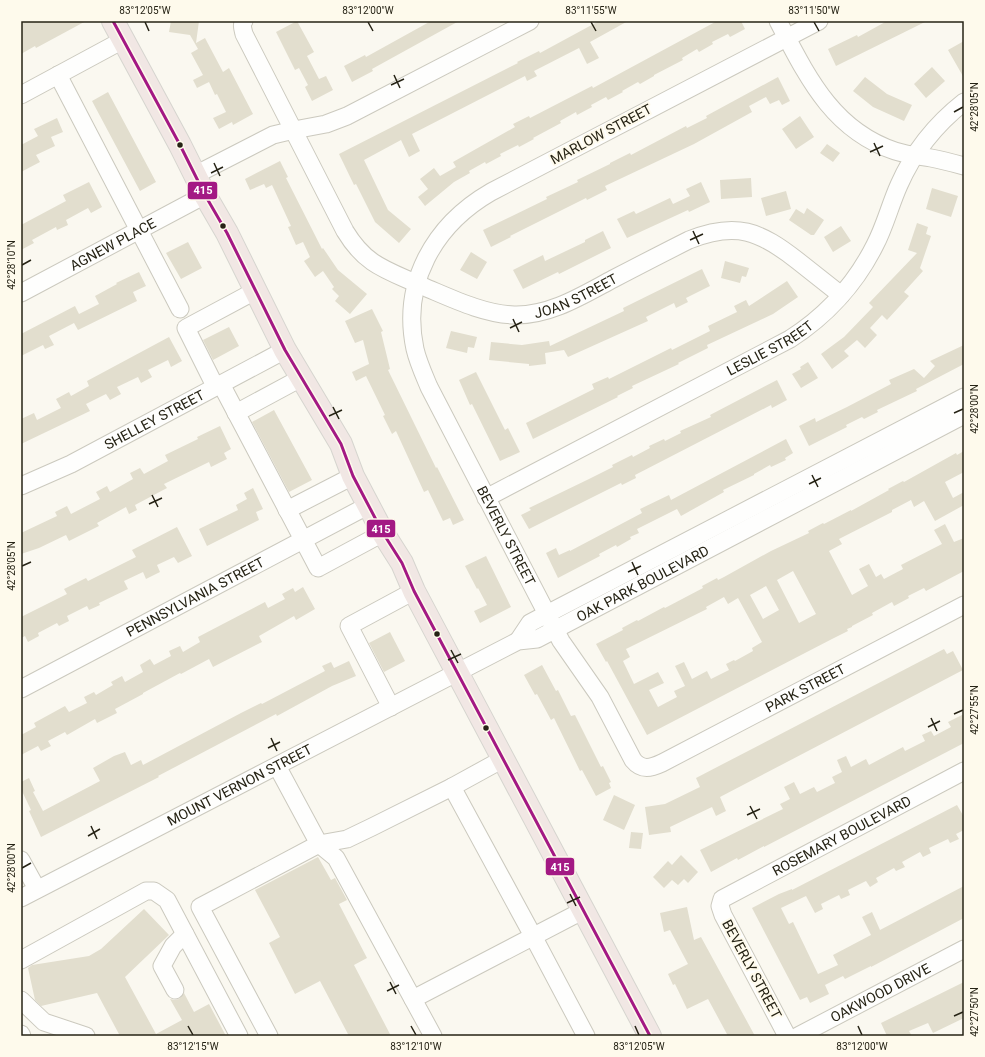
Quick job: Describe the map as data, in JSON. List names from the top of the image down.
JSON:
{
  "streets": {
    "street": [
      "MARLOW STREET",
      "AGNEW PLACE",
      "JOAN STREET",
      "LESLIE STREET",
      "SHELLEY STREET",
      "BEVERLY STREET",
      "OAK PARK BOULEVARD",
      "PENNSYLVANIA STREET",
      "PARK STREET",
      "MOUNT VERNON STREET",
      "ROSEMARY BOULEVARD",
      "OAKWOOD DRIVE"
    ]
  },
  "crossings": [
    ["MARLOW STREET", "JOAN STREET"],
    ["MARLOW STREET", "BEVERLY STREET"],
    ["JOAN STREET", "LESLIE STREET"],
    ["JOAN STREET", "BEVERLY STREET"],
    ["LESLIE STREET", "BEVERLY STREET"],
    ["BEVERLY STREET", "OAK PARK BOULEVARD"],
    ["BEVERLY STREET", "PARK STREET"],
    ["BEVERLY STREET", "ROSEMARY BOULEVARD"],
    ["OAK PARK BOULEVARD", "MOUNT VERNON STREET"]
  ],
  "lines": ["transit line 415"],
  "coordinates": [
    "83°12'05\"W",
    "83°12'00\"W",
    "83°11'55\"W",
    "83°11'50\"W",
    "42°28'05\"N",
    "42°28'10\"N",
    "42°28'00\"N",
    "42°27'55\"N",
    "42°27'50\"N",
    "83°12'15\"W",
    "83°12'10\"W"
  ]
}
